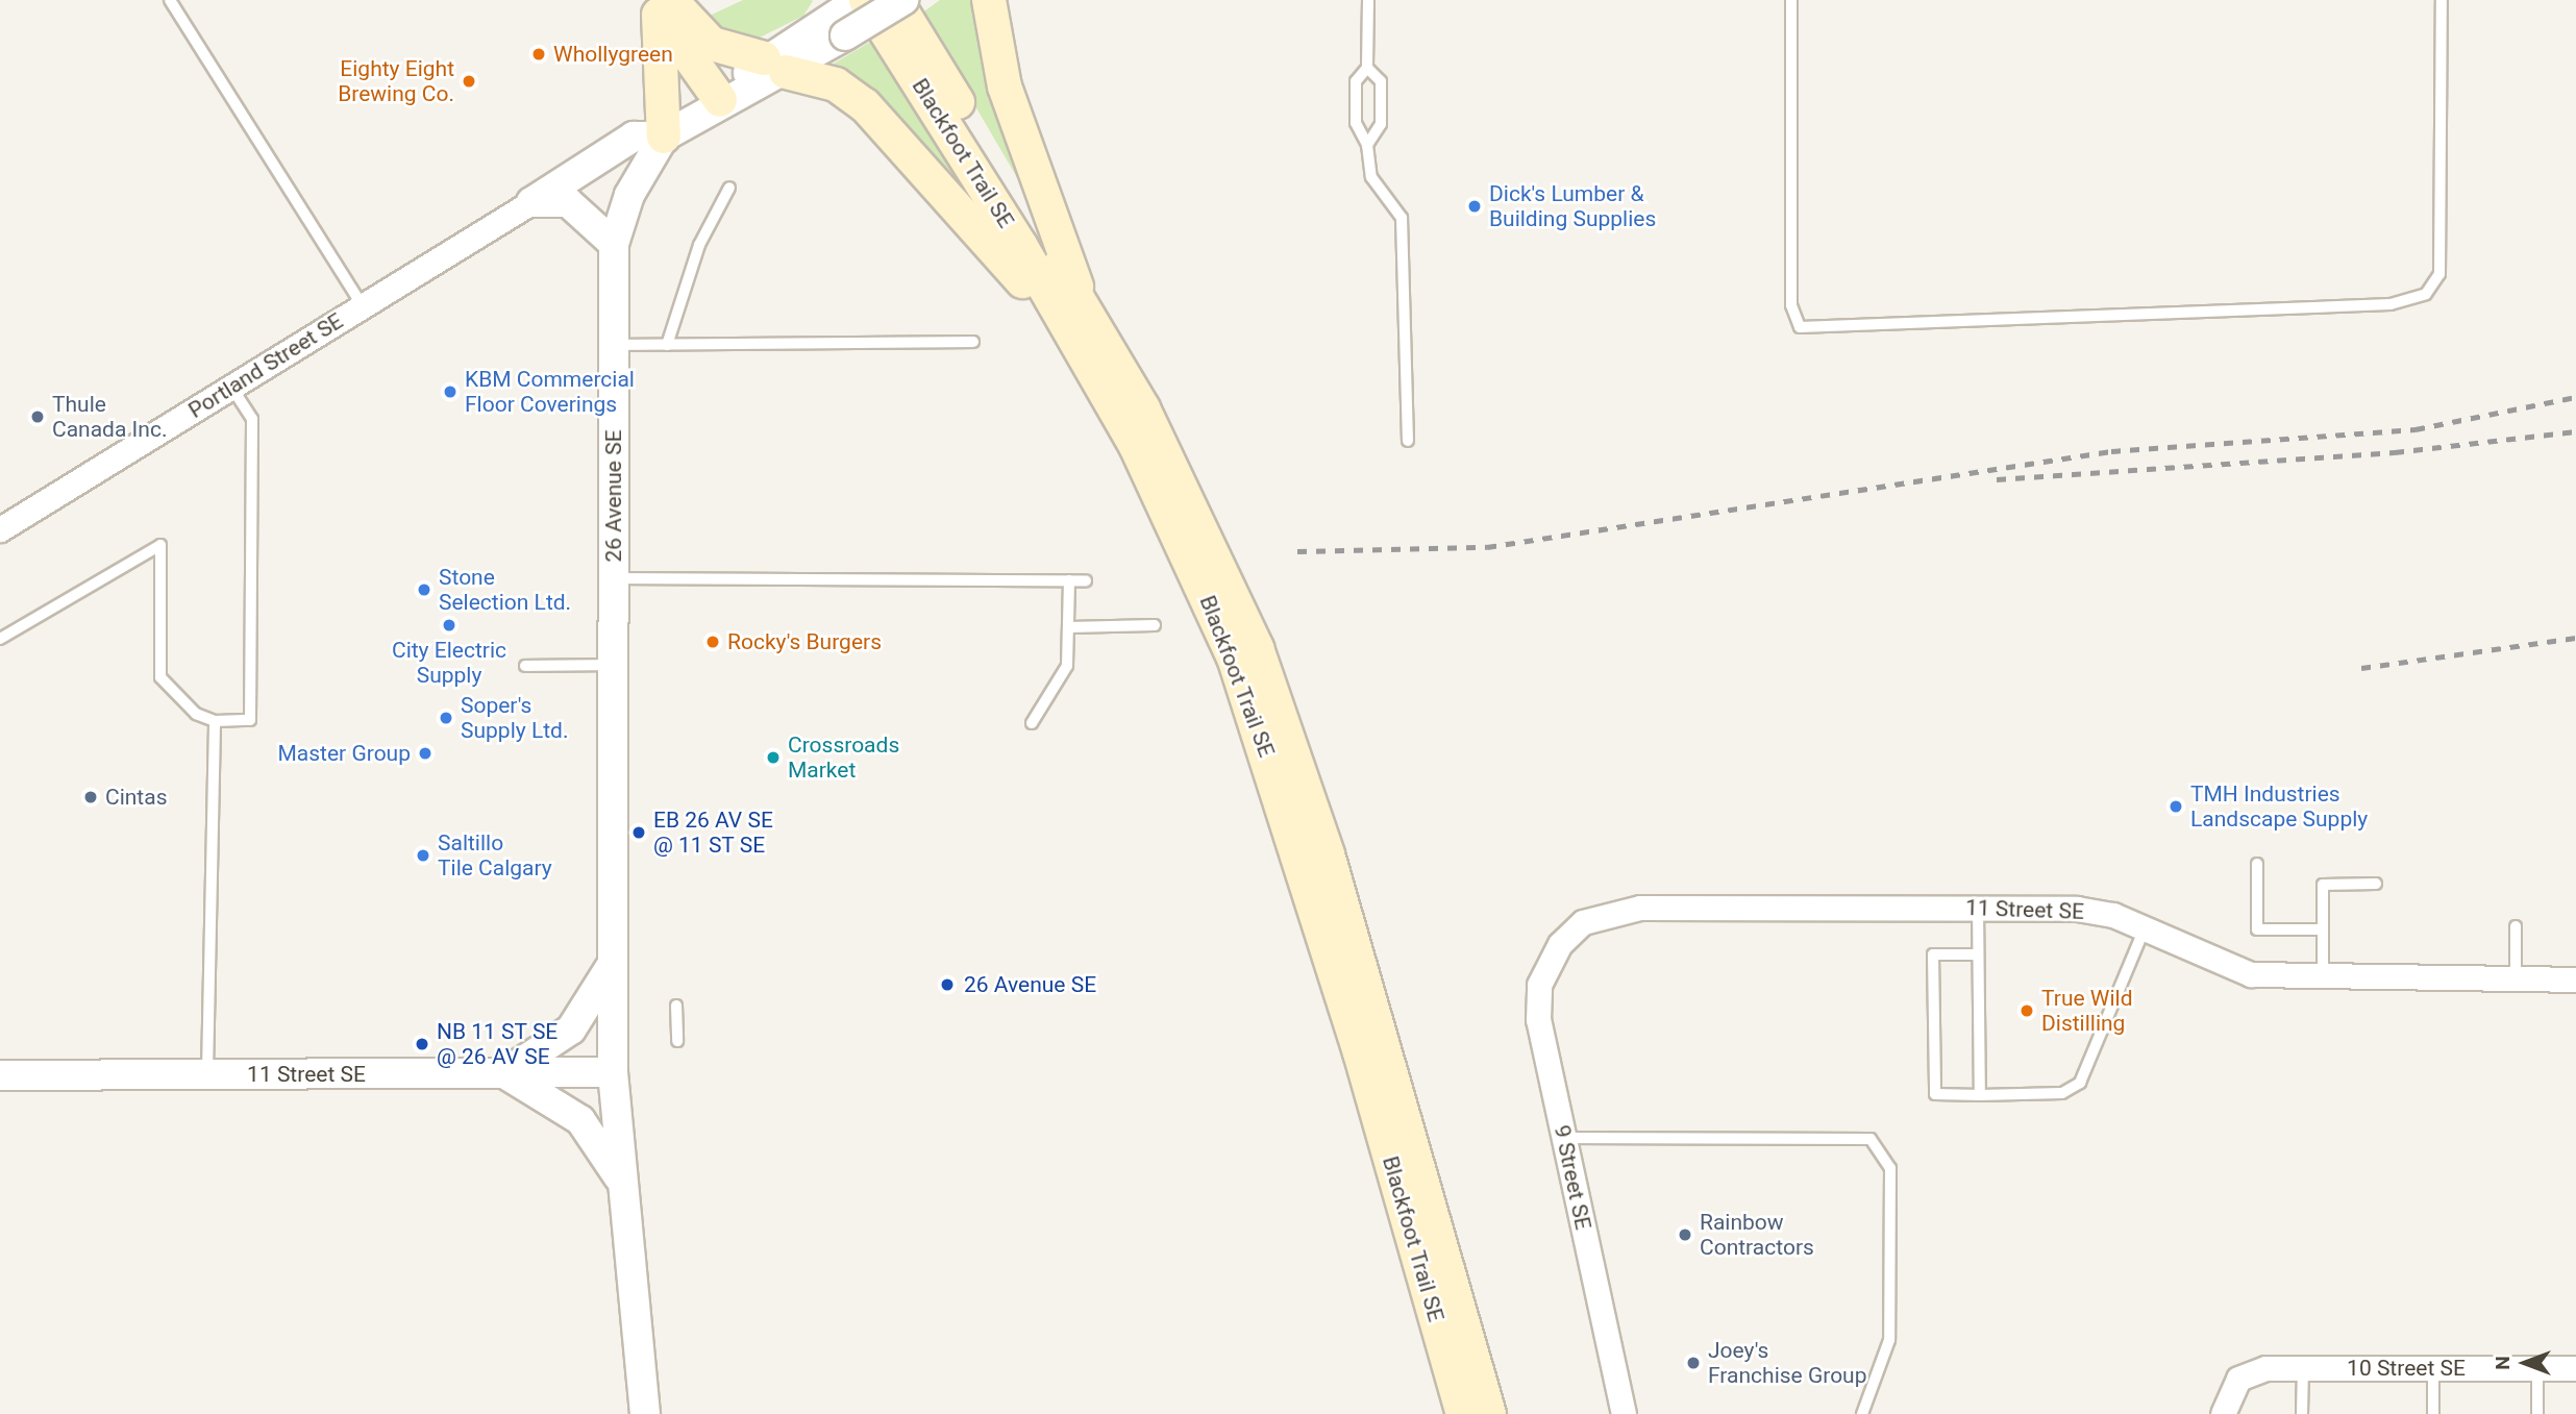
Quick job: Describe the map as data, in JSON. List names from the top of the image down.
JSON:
{
  "streets": {
    "main road": ["Blackfoot Trail SE"],
    "street": [
      "Portland Street SE",
      "26 Avenue SE",
      "11 Street SE",
      "9 Street SE",
      "10 Street SE"
    ]
  },
  "crossings": [
    ["26 Avenue SE", "11 Street SE"],
    ["11 Street SE", "9 Street SE"]
  ],
  "places": [
    "Whollygreen",
    "Eighty Eight Brewing Co.",
    "Dick's Lumber & Building Supplies",
    "KBM Commercial Floor Coverings",
    "Thule Canada Inc.",
    "Stone Selection Ltd.",
    "City Electric Supply",
    "Rocky's Burgers",
    "Soper's Supply Ltd.",
    "Master Group",
    "Crossroads Market",
    "Cintas",
    "TMH Industries Landscape Supply",
    "EB 26 AV SE @ 11 ST SE",
    "Saltillo Tile Calgary",
    "26 Avenue SE",
    "True Wild Distilling",
    "NB 11 ST SE @ 26 AV SE",
    "Rainbow Contractors",
    "Joey's Franchise Group"
  ],
  "north": "left"
}
